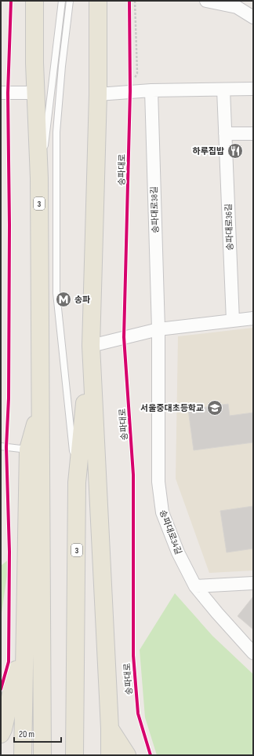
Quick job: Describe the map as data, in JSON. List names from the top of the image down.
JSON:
{
  "streets": {
    "main road": ["3"],
    "street": ["송파대로38길", "송파대로36길", "송파대로34길"],
    "cycle path": ["송파대로"]
  },
  "crossings": [
    ["송파대로38길", "송파대로34길"]
  ],
  "places": {
    "restaurant": ["하루집밥"],
    "metro station": ["송파"],
    "school or university": ["서울중대초등학교"]
  },
  "scale_bar": "20 m"
}
